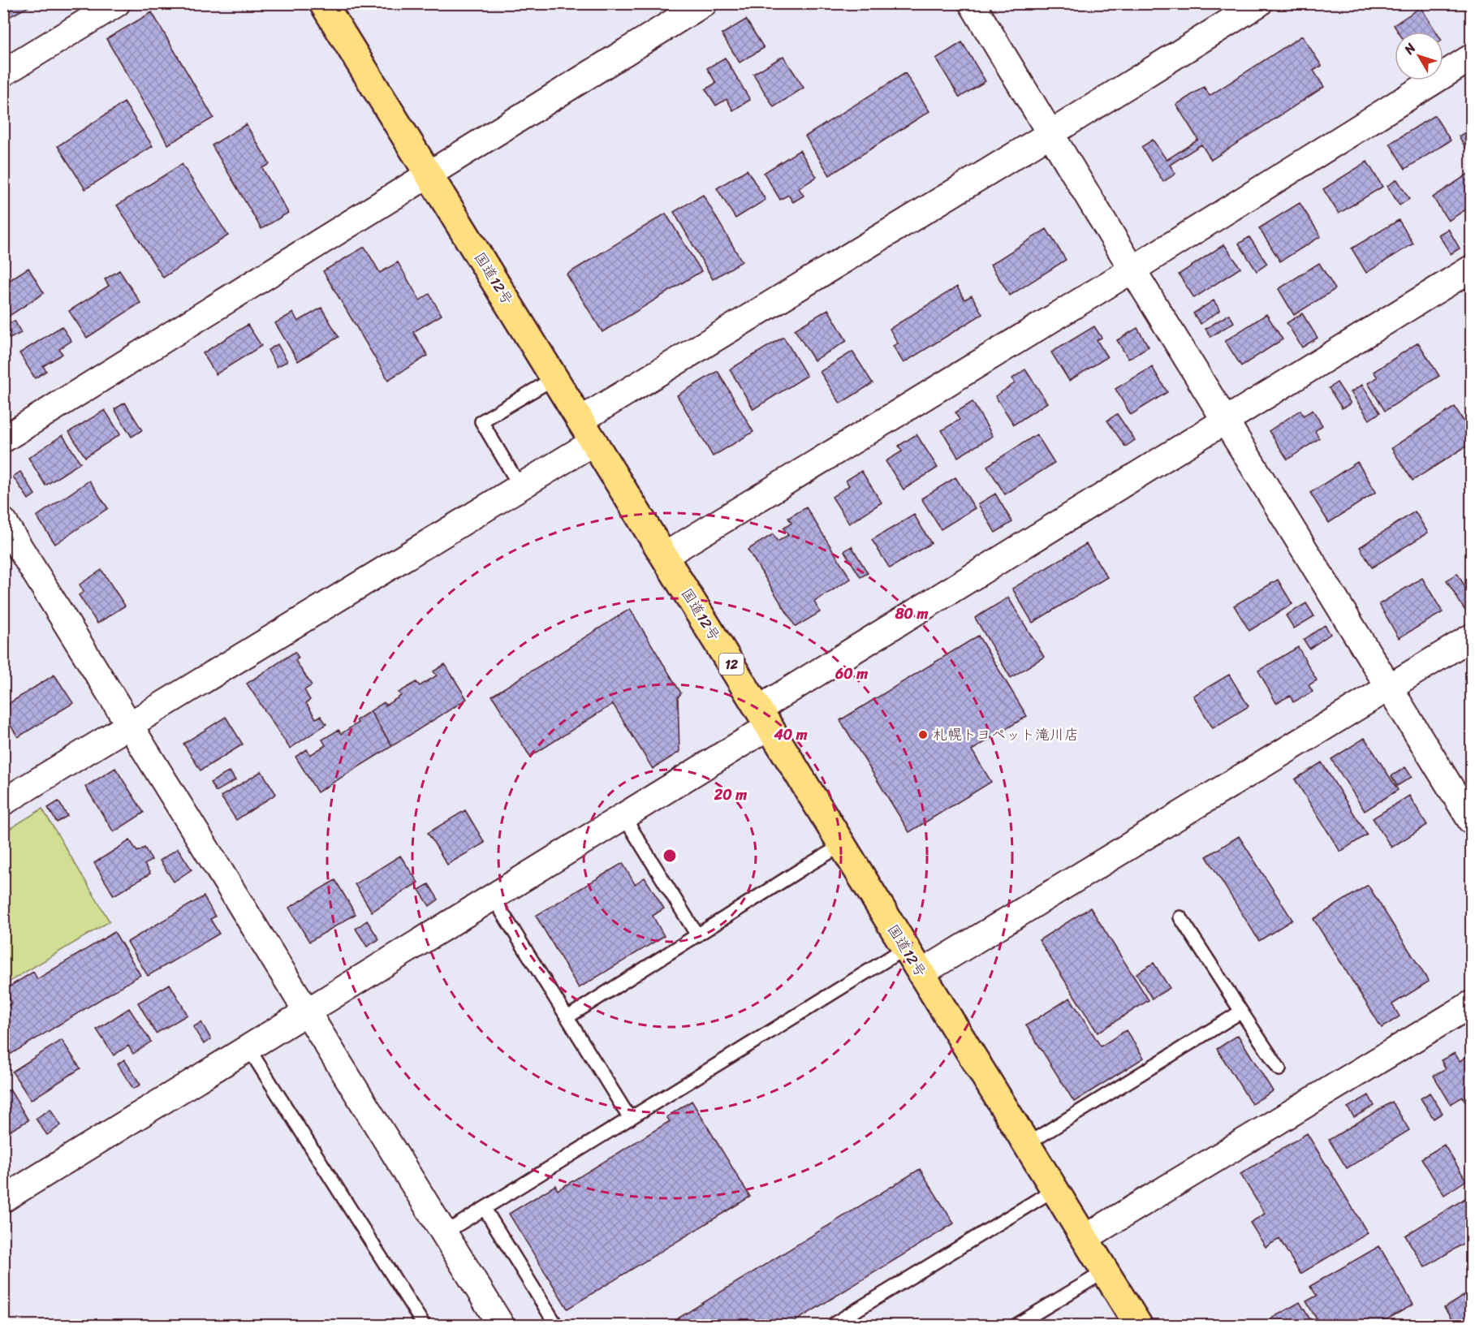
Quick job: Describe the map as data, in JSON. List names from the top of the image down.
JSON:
{
  "streets": {
    "highway": ["国道12号", "12"]
  },
  "places": ["札幌トヨペット滝川店"],
  "north": "top left",
  "rings": [
    "80 m",
    "60 m",
    "40 m",
    "20 m"
  ]
}
